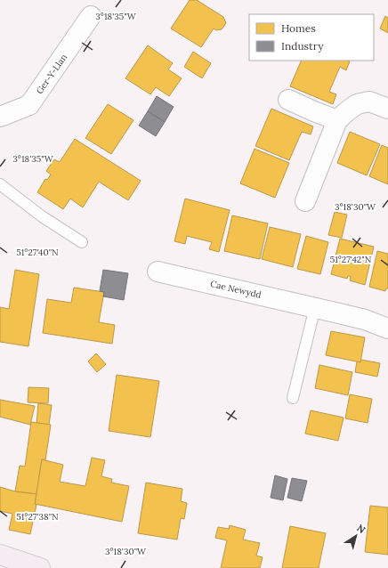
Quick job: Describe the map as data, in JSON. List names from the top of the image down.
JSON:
{
  "streets": {
    "street": ["Ger-Y-Llan", "Cae Newydd"]
  },
  "legend": ["Homes", "Industry"],
  "north": "top right",
  "coordinates": [
    "3°18'35\"W",
    "3°18'30\"W",
    "51°27'40\"N",
    "51°27'42\"N",
    "51°27'38\"N"
  ]
}
